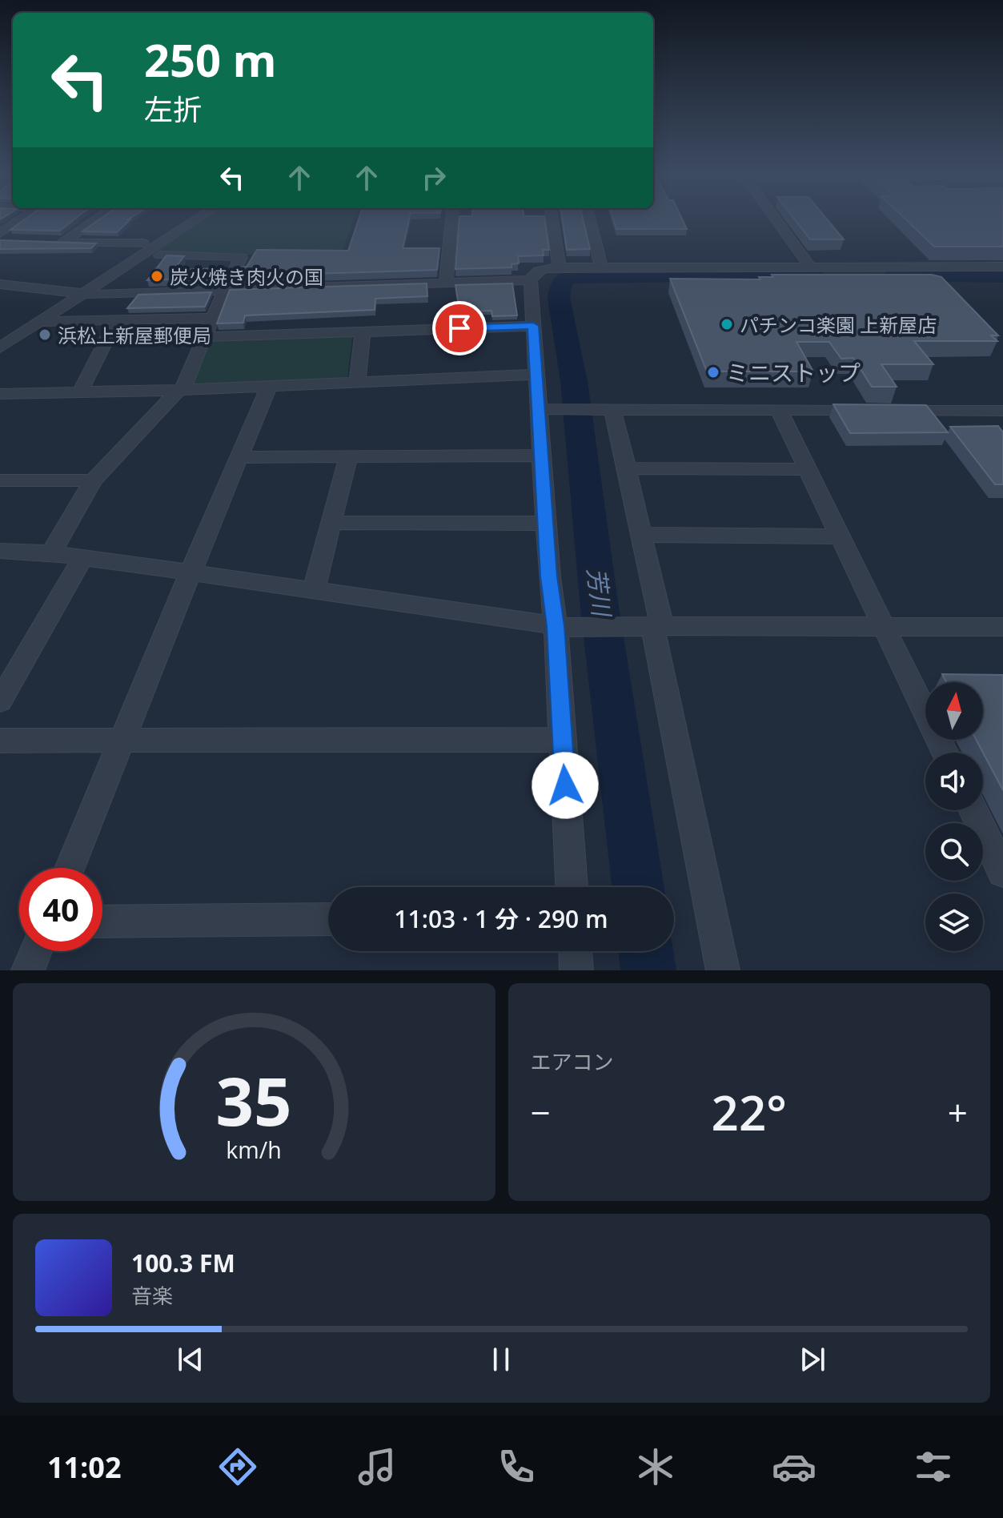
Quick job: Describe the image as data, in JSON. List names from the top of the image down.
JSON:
{
  "water": ["芳川"],
  "places": [
    "炭火焼き肉火の国",
    "パチンコ楽園 上新屋店",
    "浜松上新屋郵便局",
    "ミニストップ"
  ],
  "north": "top",
  "page": {
    "turn": ["250 m", "左折"],
    "limit": "40",
    "trip": "11:03 · 1 分 · 290 m",
    "tile": "エアコン",
    "heat": ["−", "22°", "+"],
    "song": ["100.3 FM", "音楽"],
    "tabs": "11:02",
    "gauge": ["35", "km/h"]
  }
}
